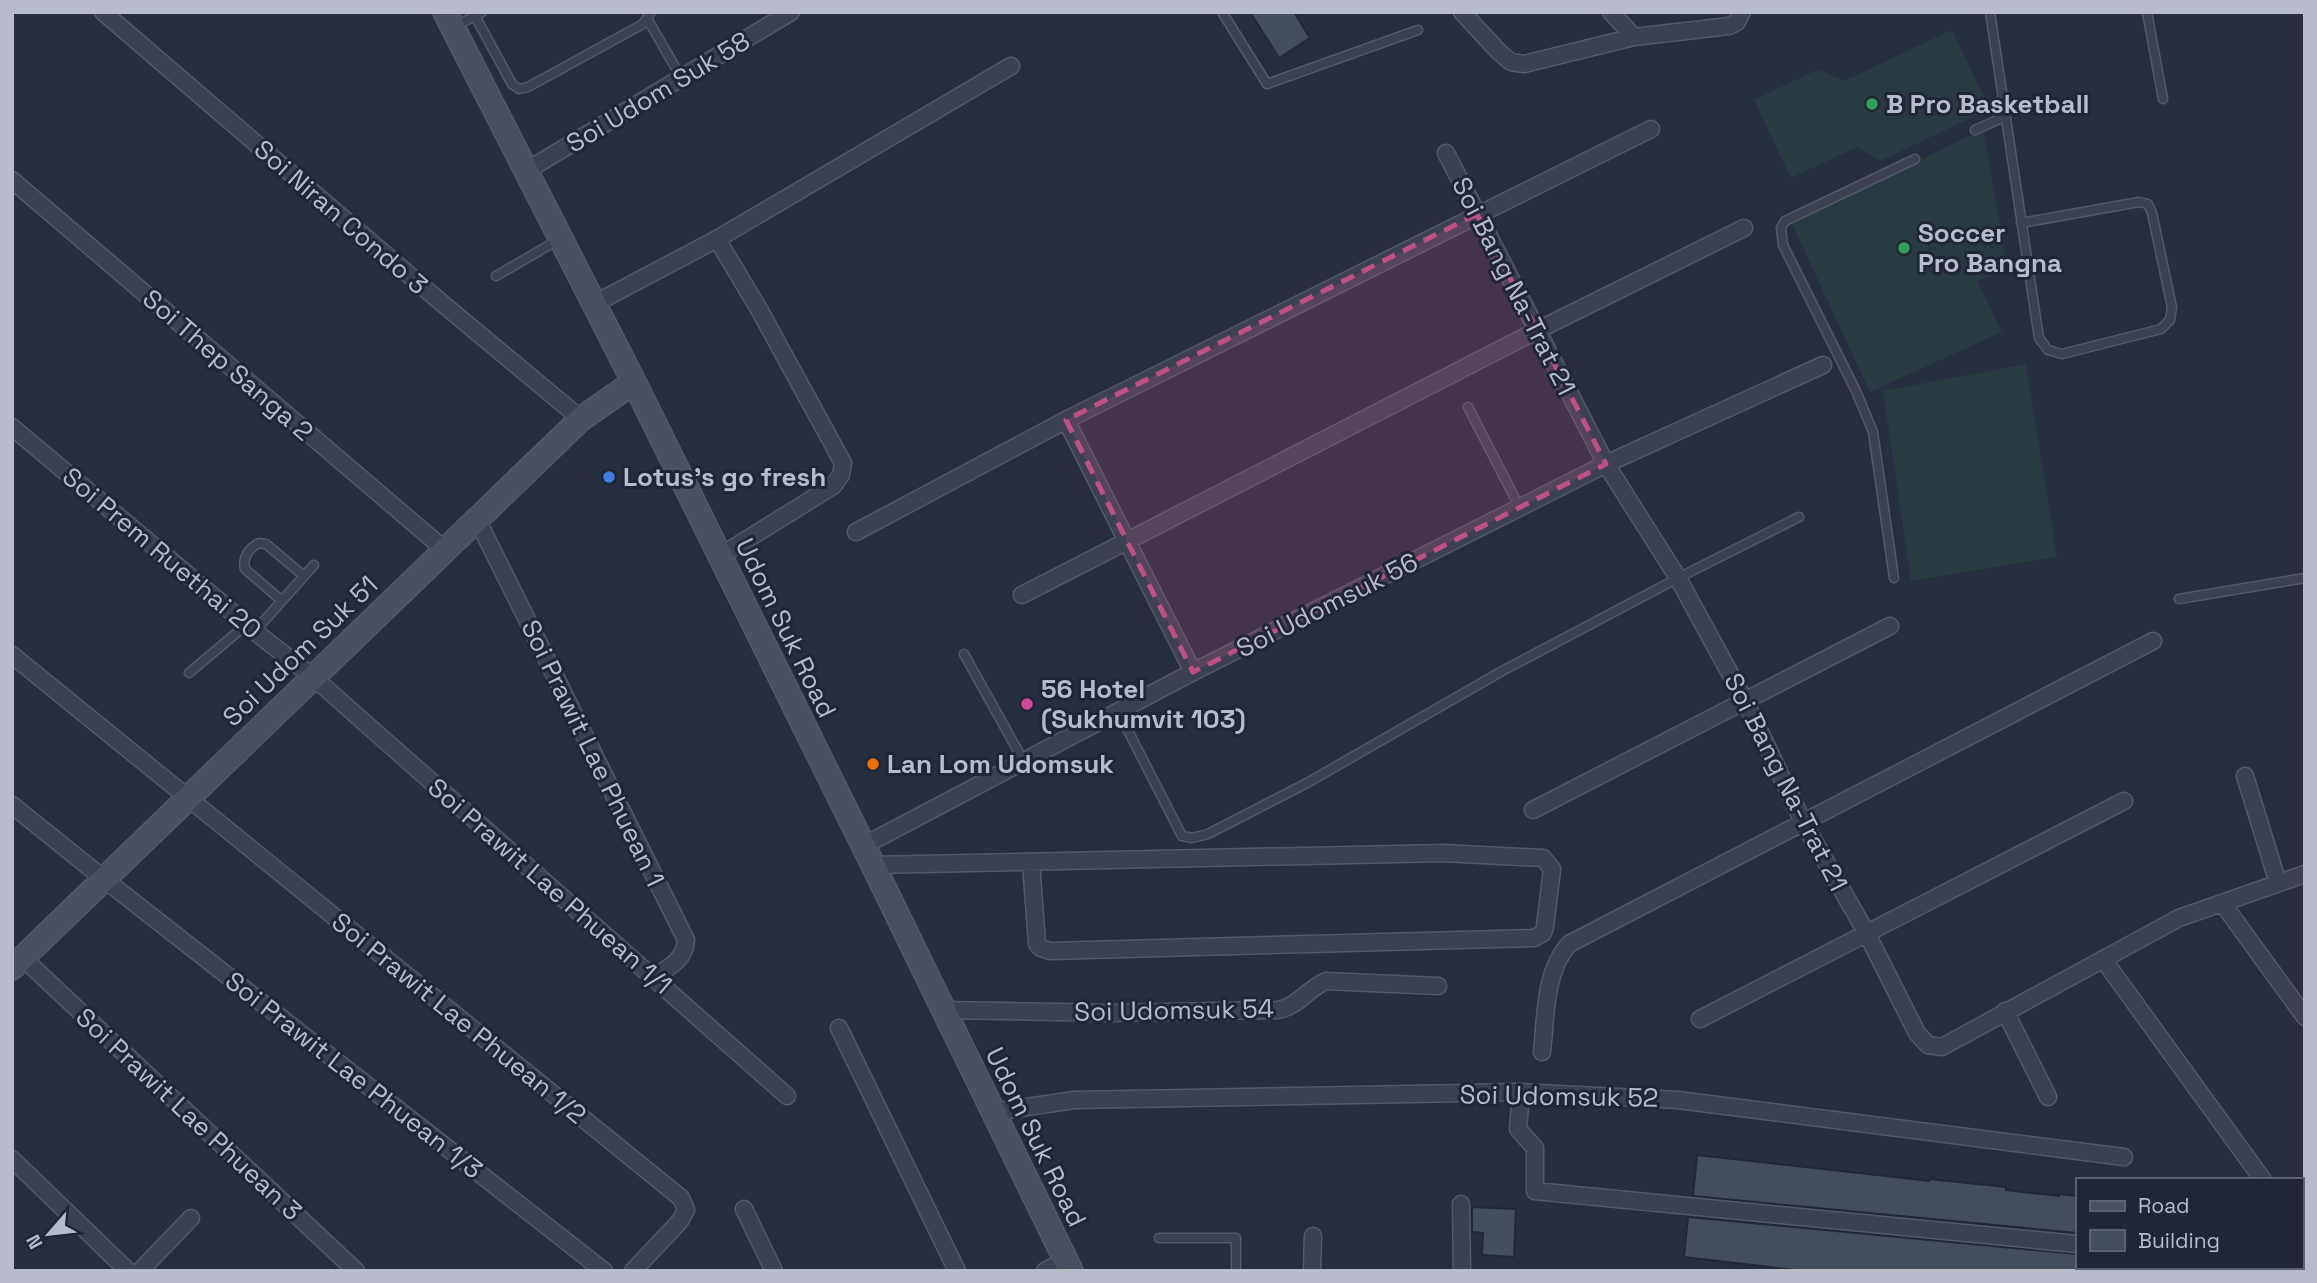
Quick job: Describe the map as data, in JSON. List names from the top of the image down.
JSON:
{
  "streets": {
    "main road": ["Udom Suk Road", "Soi Udom Suk 51"],
    "street": [
      "Soi Udom Suk 58",
      "Soi Niran Condo 3",
      "Soi Bang Na-Trat 21",
      "Soi Thep Sanga 2",
      "Soi Prem Ruethai 20",
      "Soi Udomsuk 56",
      "Soi Prawit Lae Phuean 1",
      "Soi Prawit Lae Phuean 1/1",
      "Soi Udomsuk 54",
      "Soi Prawit Lae Phuean 1/2",
      "Soi Prawit Lae Phuean 1/3",
      "Soi Udomsuk 52",
      "Soi Prawit Lae Phuean 3"
    ]
  },
  "crossings": [
    ["Soi Udom Suk 58", "Udom Suk Road"],
    ["Soi Niran Condo 3", "Soi Udom Suk 51"],
    ["Soi Bang Na-Trat 21", "Soi Udomsuk 56"],
    ["Soi Thep Sanga 2", "Soi Udom Suk 51"],
    ["Soi Prem Ruethai 20", "Soi Udom Suk 51"],
    ["Soi Prem Ruethai 20", "Soi Prawit Lae Phuean 1/1"],
    ["Soi Udomsuk 56", "Udom Suk Road"],
    ["Udom Suk Road", "Soi Udom Suk 51"],
    ["Udom Suk Road", "Soi Udomsuk 54"],
    ["Udom Suk Road", "Soi Udomsuk 52"],
    ["Soi Udom Suk 51", "Soi Prawit Lae Phuean 1"],
    ["Soi Udom Suk 51", "Soi Prawit Lae Phuean 1/1"],
    ["Soi Udom Suk 51", "Soi Prawit Lae Phuean 1/2"],
    ["Soi Udom Suk 51", "Soi Prawit Lae Phuean 1/3"],
    ["Soi Udom Suk 51", "Soi Prawit Lae Phuean 3"],
    ["Soi Prawit Lae Phuean 1", "Soi Prawit Lae Phuean 1/1"]
  ],
  "places": [
    "B Pro Basketball",
    "Soccer Pro Bangna",
    "Lotus's go fresh",
    "56 Hotel (Sukhumvit 103)",
    "Lan Lom Udomsuk"
  ],
  "legend": ["Road", "Building"],
  "north": "bottom left"
}
